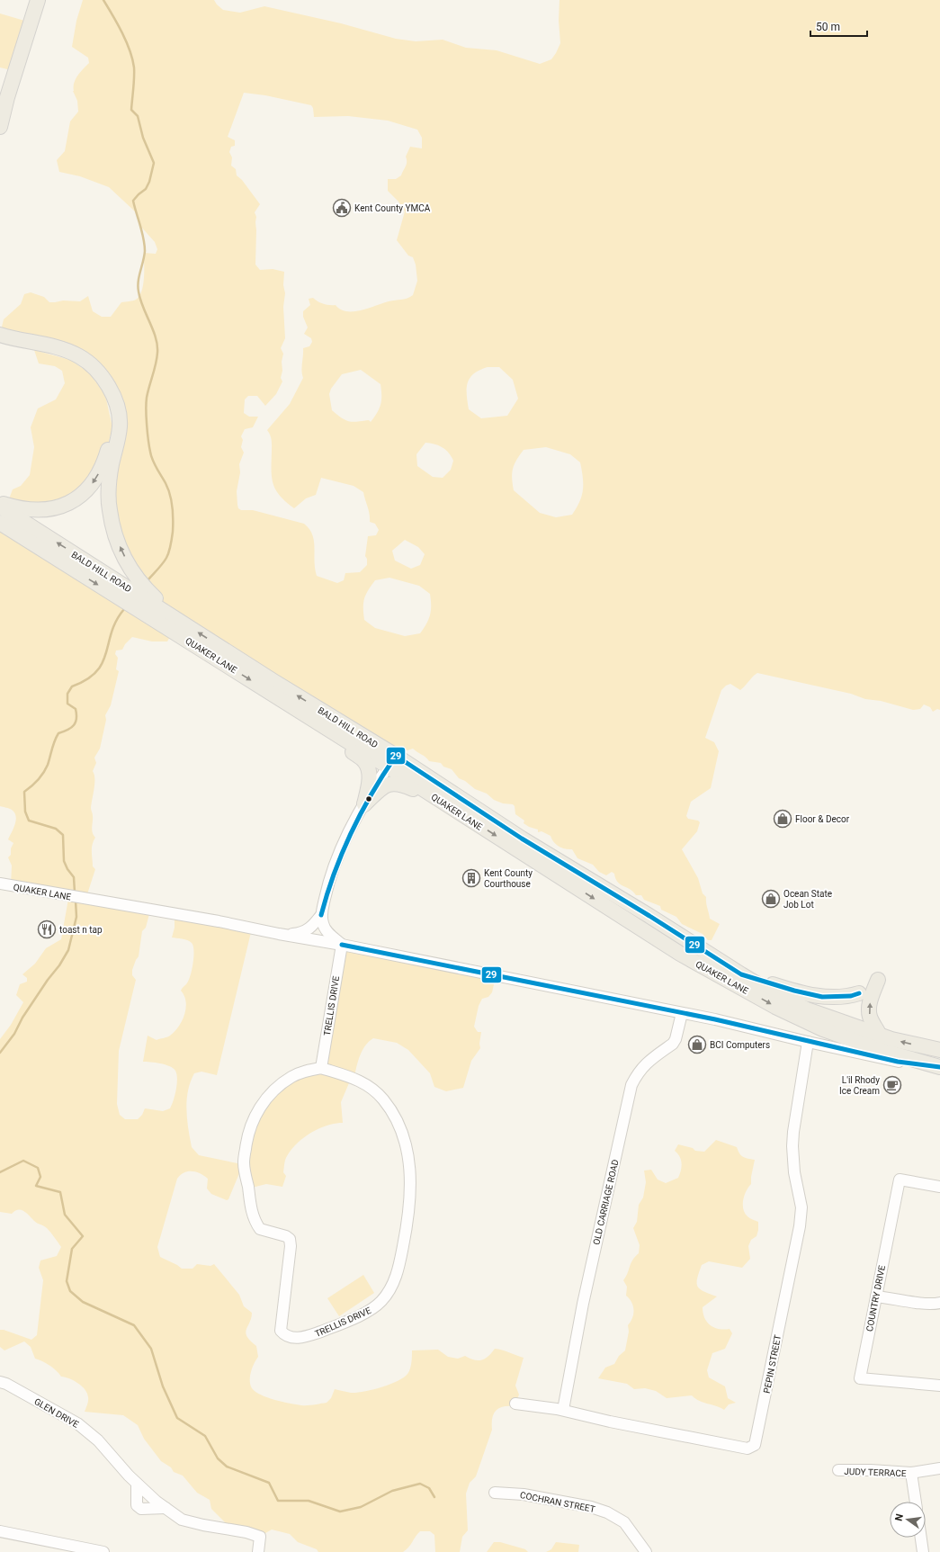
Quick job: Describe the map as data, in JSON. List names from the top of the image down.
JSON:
{
  "streets": {
    "main road": ["BALD HILL ROAD", "QUAKER LANE"],
    "street": [
      "TRELLIS DRIVE",
      "OLD CARRIAGE ROAD",
      "COUNTRY DRIVE",
      "PEPIN STREET",
      "GLEN DRIVE",
      "JUDY TERRACE",
      "COCHRAN STREET"
    ]
  },
  "crossings": [
    ["BALD HILL ROAD", "QUAKER LANE"],
    ["QUAKER LANE", "TRELLIS DRIVE"],
    ["QUAKER LANE", "OLD CARRIAGE ROAD"],
    ["QUAKER LANE", "PEPIN STREET"],
    ["OLD CARRIAGE ROAD", "PEPIN STREET"]
  ],
  "one_way": ["BALD HILL ROAD", "QUAKER LANE"],
  "places": {
    "public building": ["Kent County YMCA"],
    "shop": ["Floor & Decor", "Ocean State Job Lot", "BCI Computers"],
    "building": ["Kent County Courthouse"],
    "restaurant": ["toast n tap"],
    "cafe": ["L'il Rhody Ice Cream"]
  },
  "lines": ["transit line 29"],
  "scale_bar": "50 m",
  "north": "left"
}
